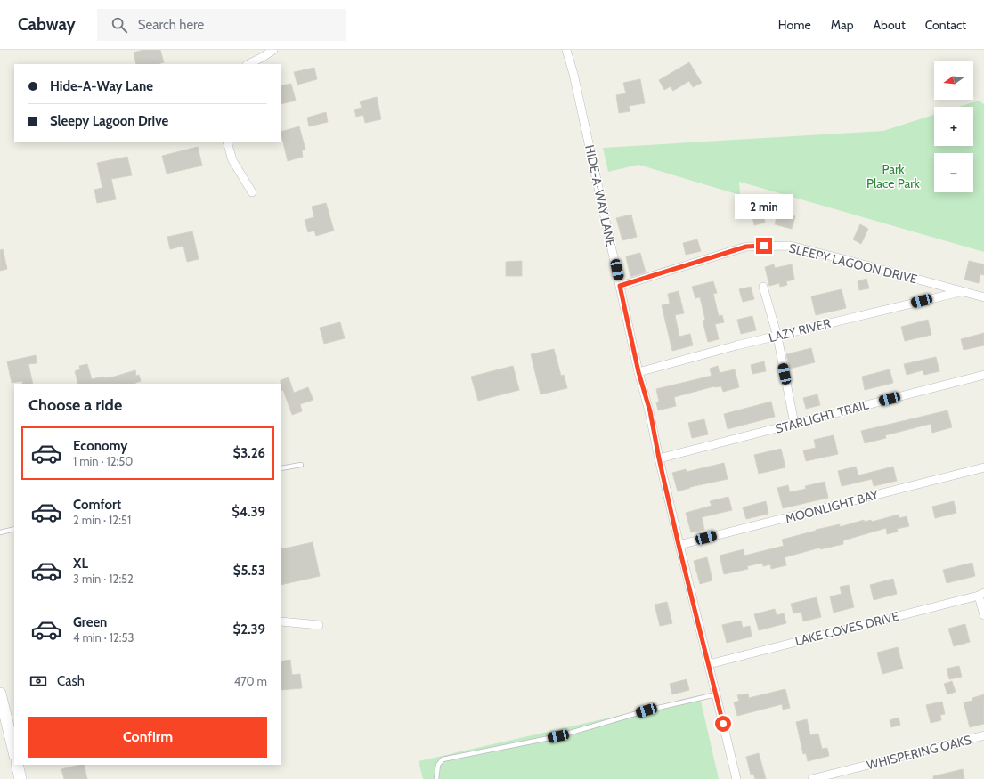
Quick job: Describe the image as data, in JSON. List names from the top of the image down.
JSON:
{
  "streets": {
    "street": [
      "HIDE-A-WAY LANE",
      "SLEEPY LAGOON DRIVE",
      "LAZY RIVER",
      "STARLIGHT TRAIL",
      "MOONLIGHT BAY",
      "LAKE COVES DRIVE",
      "WHISPERING OAKS"
    ]
  },
  "crossings": [
    ["HIDE-A-WAY LANE", "SLEEPY LAGOON DRIVE"],
    ["HIDE-A-WAY LANE", "LAZY RIVER"],
    ["HIDE-A-WAY LANE", "STARLIGHT TRAIL"],
    ["HIDE-A-WAY LANE", "MOONLIGHT BAY"],
    ["HIDE-A-WAY LANE", "LAKE COVES DRIVE"],
    ["SLEEPY LAGOON DRIVE", "LAZY RIVER"]
  ],
  "parks": ["Park Place Park"],
  "north": "left",
  "page": {
    "header": "Cabway",
    "search": "Search here",
    "nav": [
      "Home",
      "Map",
      "About",
      "Contact"
    ],
    "map_buttons": ["+", "−"],
    "banner": ["Hide-A-Way Lane", "Sleepy Lagoon Drive"],
    "bubble": "2 min",
    "heading": "Choose a ride",
    "list": [
      {
        "name": "Economy",
        "note": "1 min · 12:50",
        "value": "$3.26"
      },
      {
        "name": "Comfort",
        "note": "2 min · 12:51",
        "value": "$4.39"
      },
      {
        "name": "XL",
        "note": "3 min · 12:52",
        "value": "$5.53"
      },
      {
        "name": "Green",
        "note": "4 min · 12:53",
        "value": "$2.39"
      }
    ],
    "pay": ["Cash", "470 m"],
    "buttons": "Confirm"
  }
}
